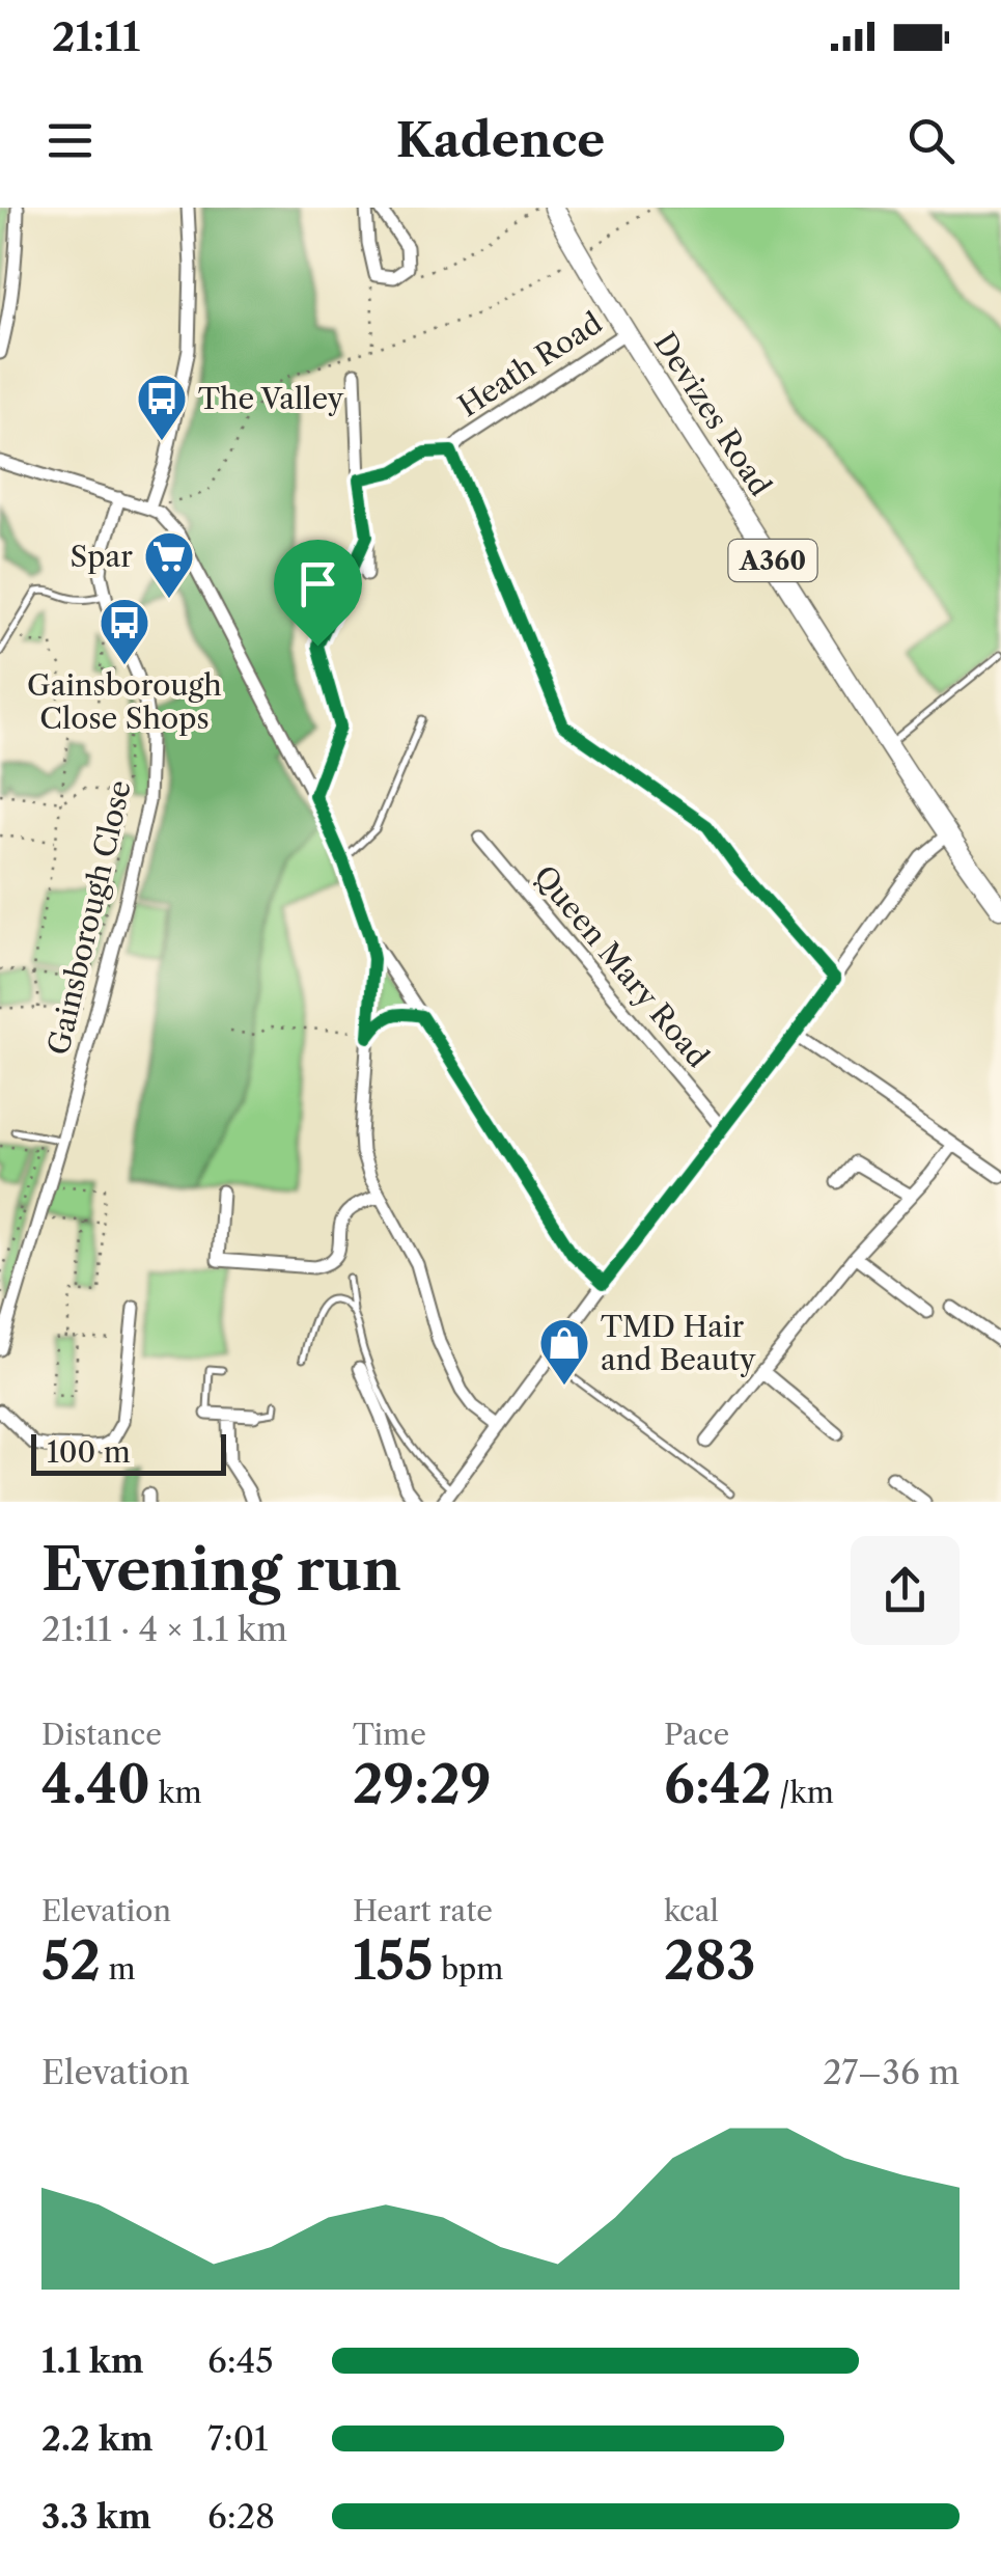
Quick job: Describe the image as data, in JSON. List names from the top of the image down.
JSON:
{
  "streets": {
    "main road": ["Devizes Road", "A360"],
    "street": ["Heath Road", "Gainsborough Close", "Queen Mary Road"]
  },
  "crossings": [
    ["Heath Road", "Devizes Road"]
  ],
  "places": {
    "bus stop": ["The Valley", "Gainsborough Close Shops"],
    "supermarket": ["Spar"],
    "shop": ["TMD Hair and Beauty"]
  },
  "scale_bar": "100 m",
  "page": {
    "status": "21:11",
    "header": "Kadence",
    "scale": "100 m",
    "heading": ["Evening run", "21:11 · 4 × 1.1 km"],
    "stats": [
      ["Distance", "4.40 km"],
      ["Time", "29:29"],
      ["Pace", "6:42 /km"],
      ["Elevation", "52 m"],
      ["Heart rate", "155 bpm"],
      ["kcal", "283"]
    ],
    "chart": ["Elevation", "27–36 m"],
    "list": [
      {
        "name": "1.1 km",
        "note": "6:45"
      },
      {
        "name": "2.2 km",
        "note": "7:01"
      },
      {
        "name": "3.3 km",
        "note": "6:28"
      }
    ]
  }
}
